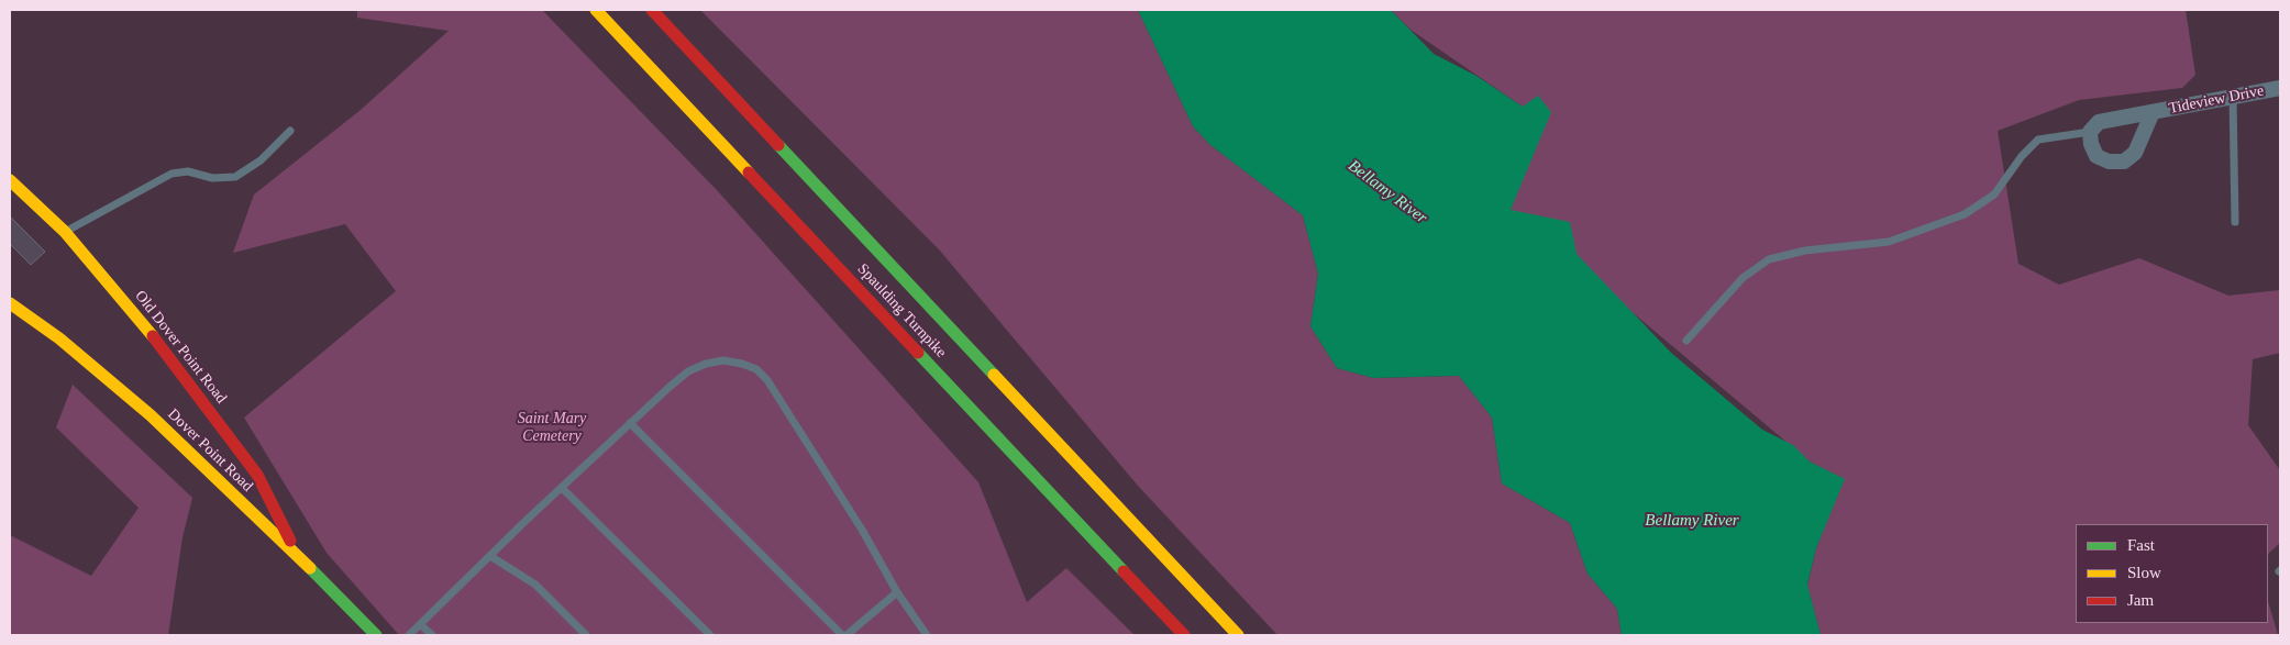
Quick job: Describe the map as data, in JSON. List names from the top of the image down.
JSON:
{
  "streets": {
    "main road": ["Spaulding Turnpike", "Old Dover Point Road", "Dover Point Road"],
    "street": ["Tideview Drive"]
  },
  "crossings": [
    ["Old Dover Point Road", "Dover Point Road"]
  ],
  "water": ["Bellamy River"],
  "parks": ["Saint Mary Cemetery"],
  "legend": ["Fast", "Slow", "Jam"]
}
